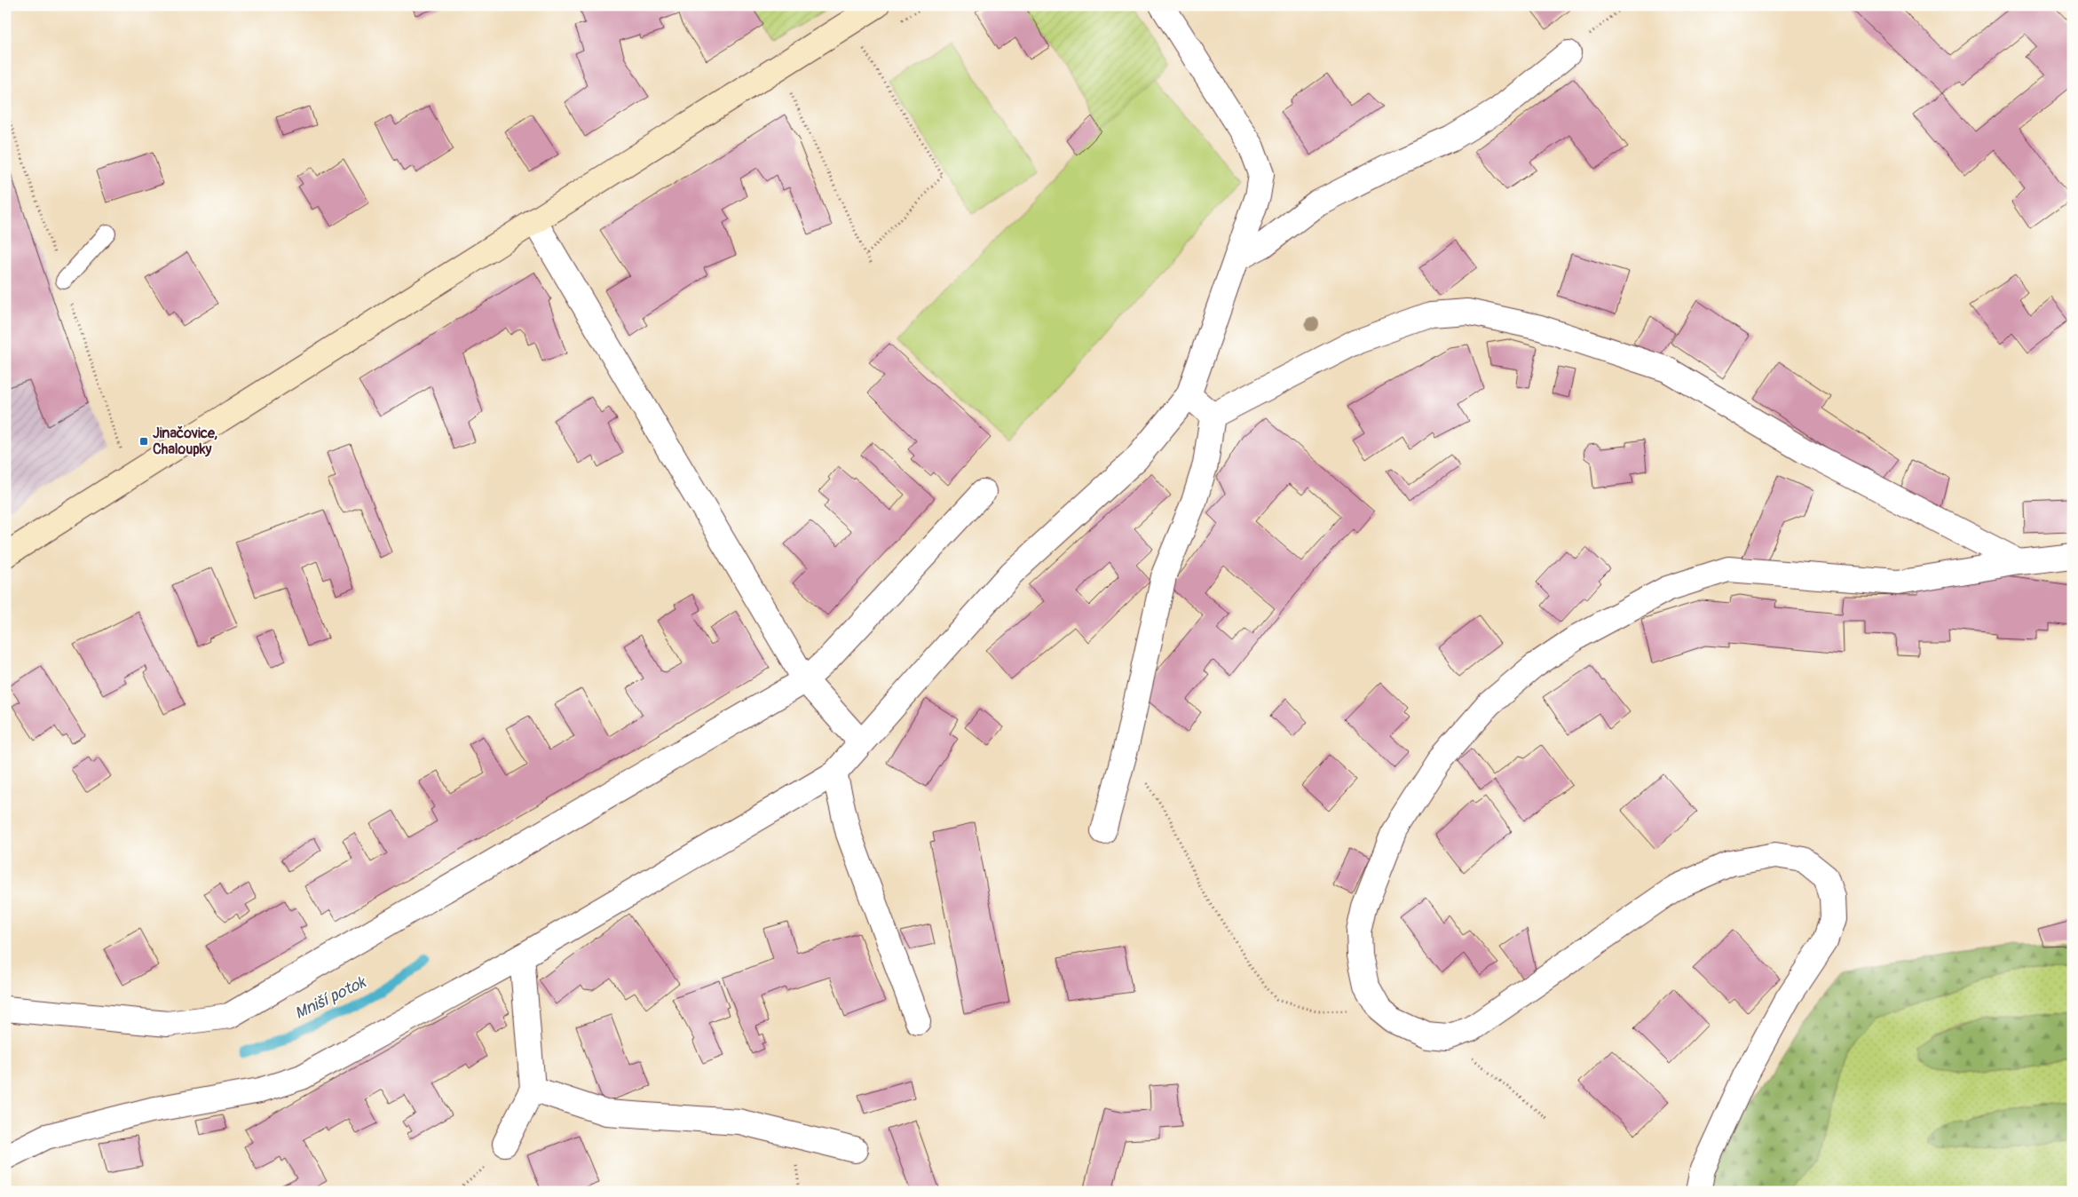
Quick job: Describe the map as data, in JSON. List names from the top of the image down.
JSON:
{
  "water": ["Mniší potok"],
  "places": {
    "transit": ["Jinačovice, Chaloupky"]
  }
}
